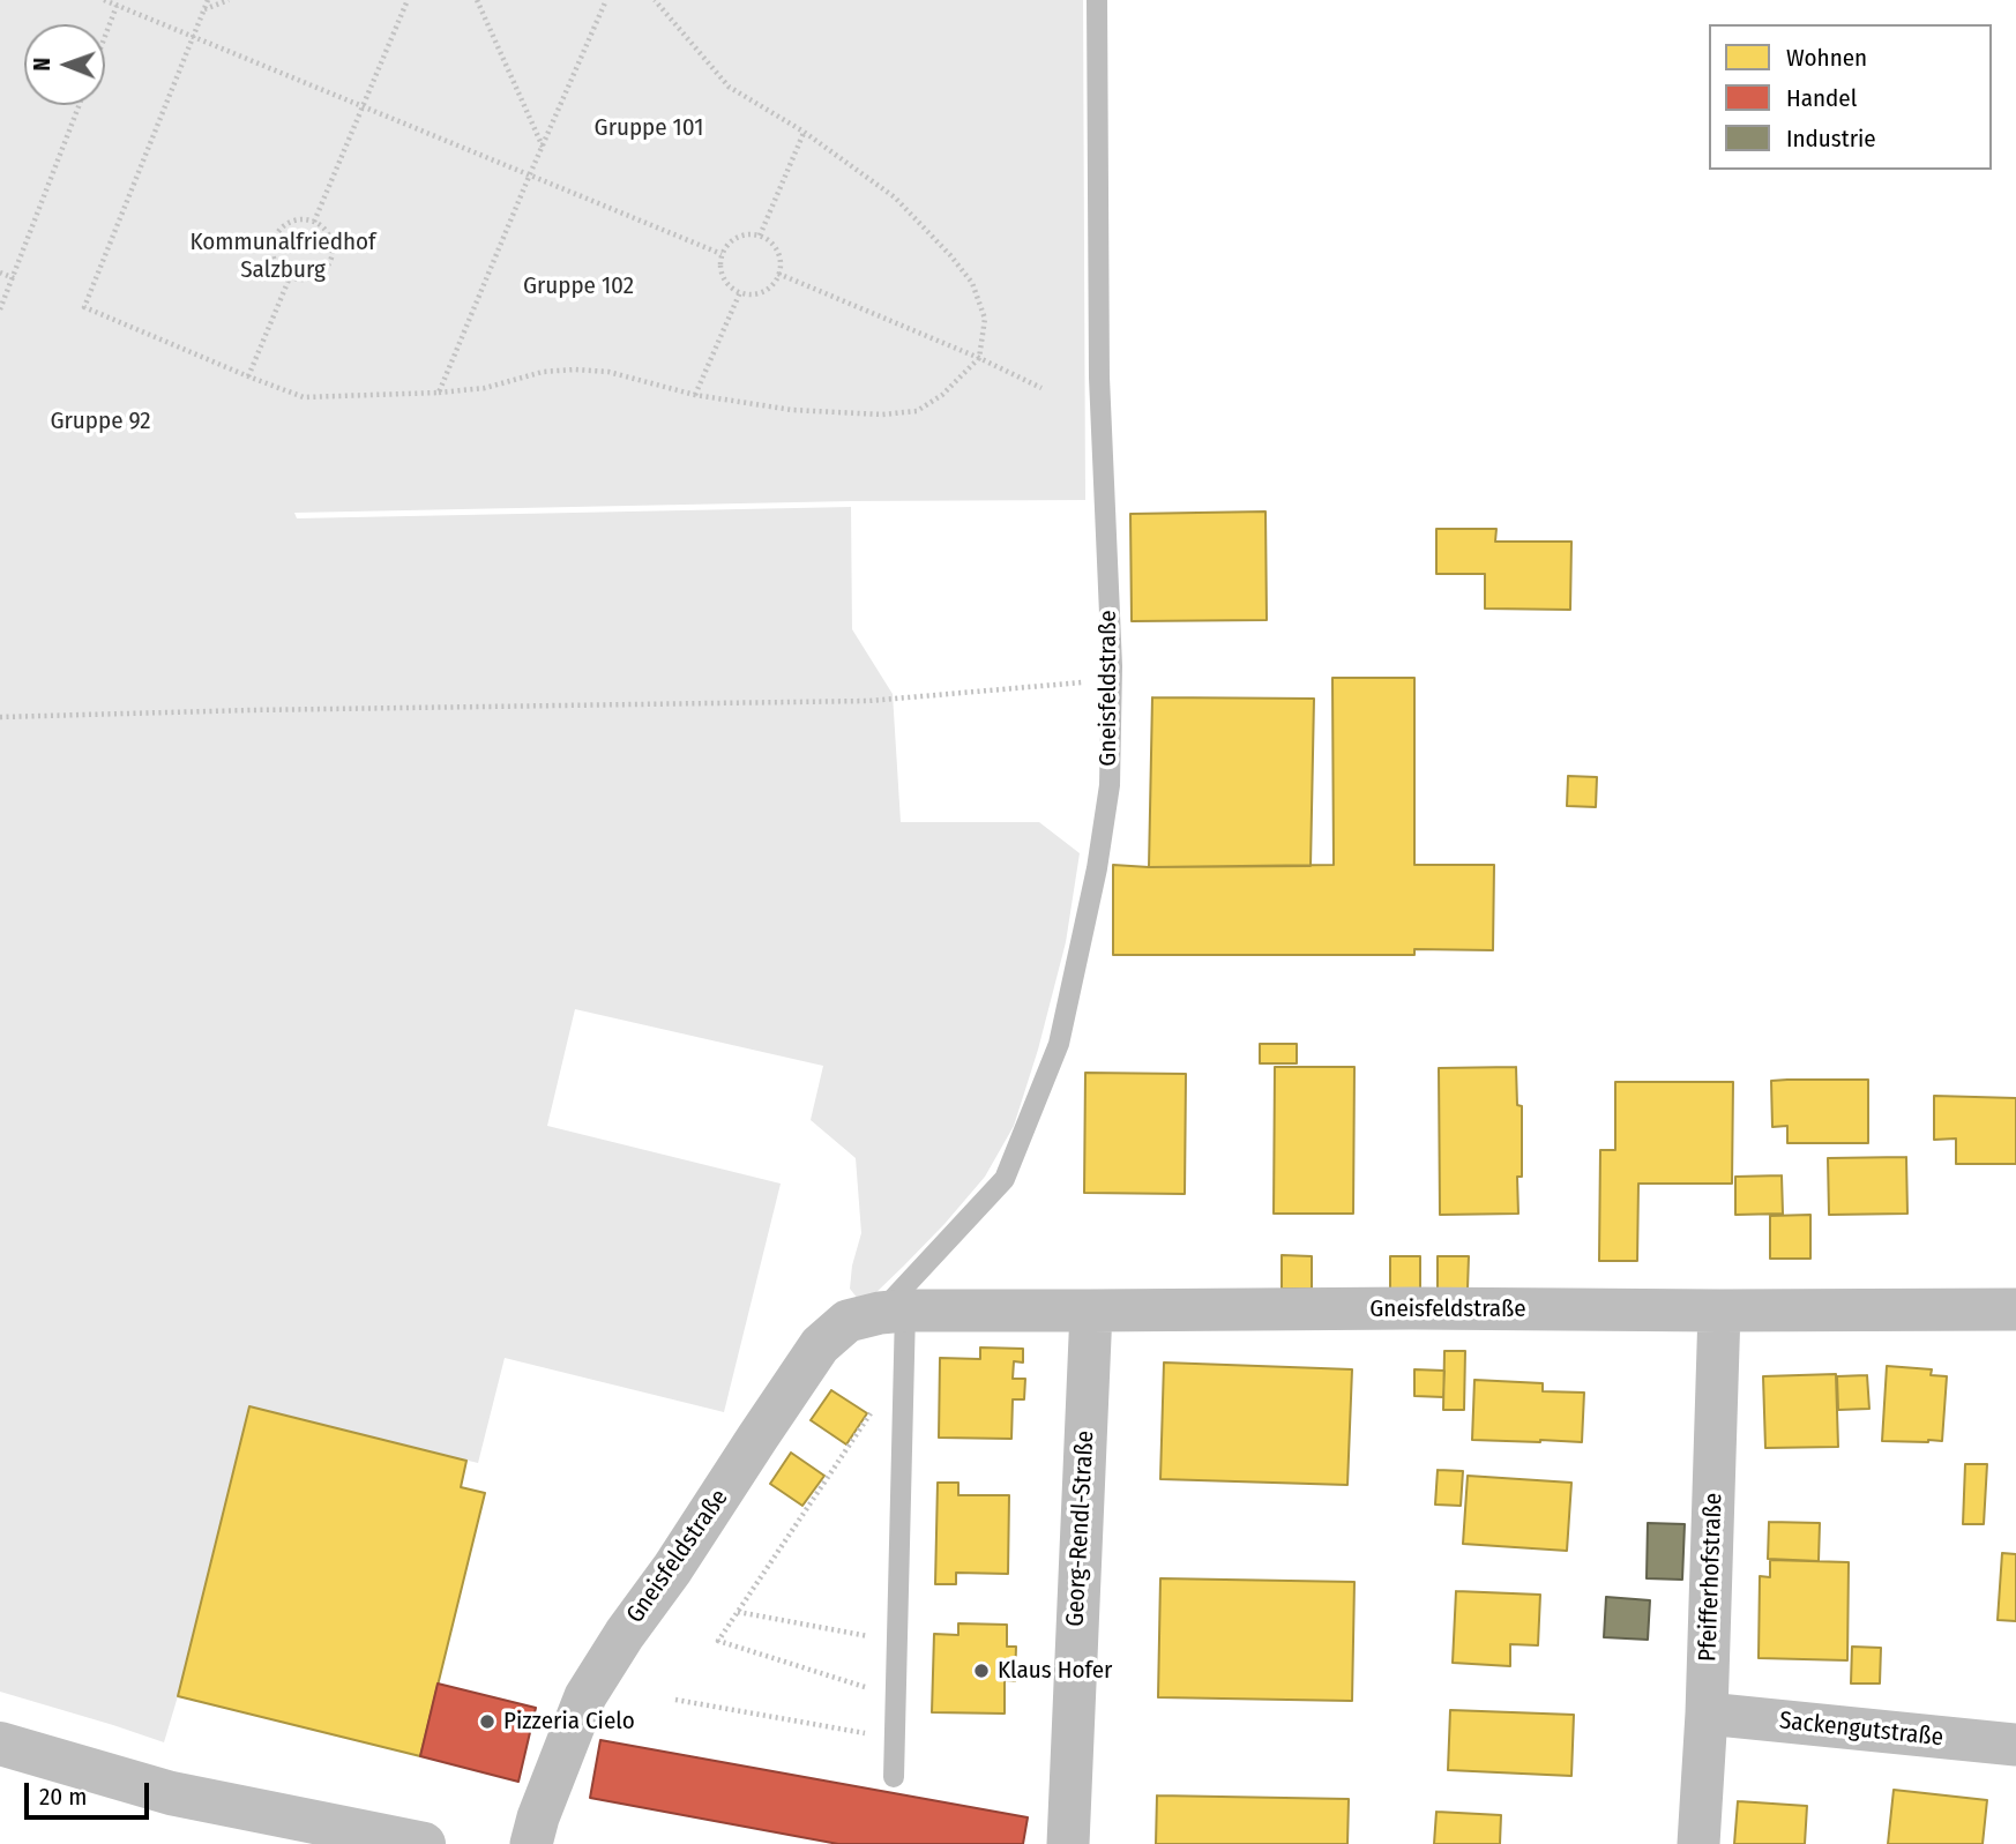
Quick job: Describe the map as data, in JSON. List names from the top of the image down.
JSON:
{
  "streets": {
    "street": [
      "Gneisfeldstraße",
      "Georg-Rendl-Straße",
      "Pfeifferhofstraße",
      "Sackengutstraße"
    ]
  },
  "crossings": [
    ["Gneisfeldstraße", "Georg-Rendl-Straße"],
    ["Gneisfeldstraße", "Pfeifferhofstraße"],
    ["Pfeifferhofstraße", "Sackengutstraße"]
  ],
  "parks": [
    "Gruppe 101",
    "Kommunalfriedhof Salzburg",
    "Gruppe 102",
    "Gruppe 92"
  ],
  "places": ["Klaus Hofer", "Pizzeria Cielo"],
  "legend": ["Wohnen", "Handel", "Industrie"],
  "scale_bar": "20 m",
  "north": "left"
}
